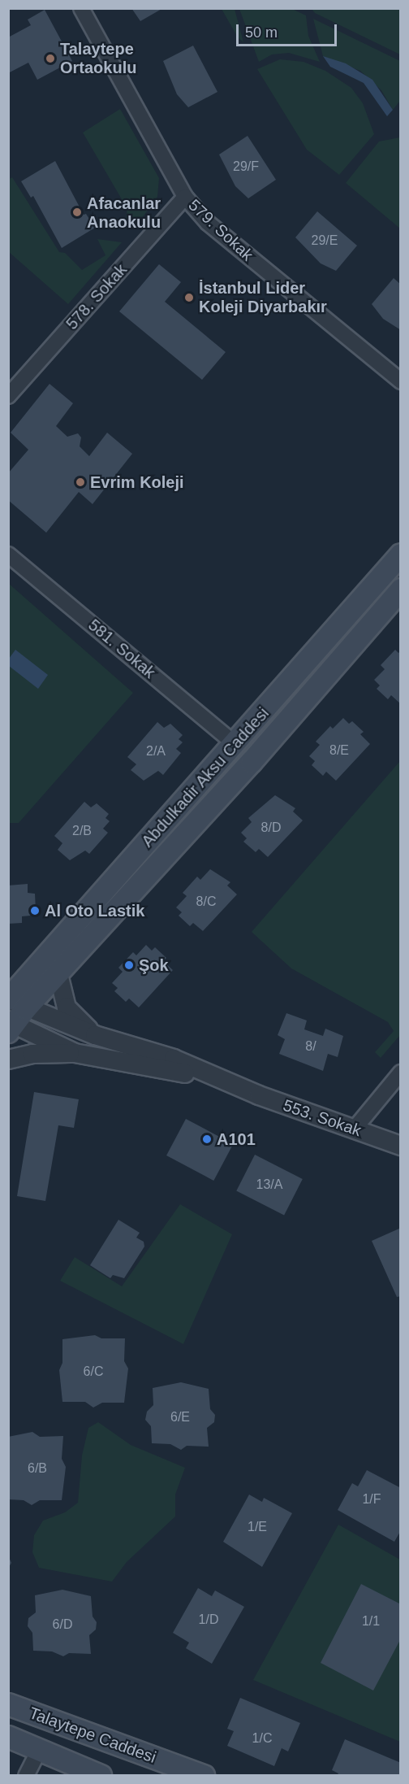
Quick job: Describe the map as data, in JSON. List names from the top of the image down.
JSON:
{
  "streets": {
    "main road": ["Abdulkadir Aksu Caddesi", "Talaytepe Caddesi"],
    "street": [
      "579. Sokak",
      "578. Sokak",
      "581. Sokak",
      "553. Sokak"
    ]
  },
  "crossings": [
    ["579. Sokak", "578. Sokak"],
    ["581. Sokak", "Abdulkadir Aksu Caddesi"]
  ],
  "places": [
    "Talaytepe Ortaokulu",
    "Afacanlar Anaokulu",
    "İstanbul Lider Koleji Diyarbakır",
    "Evrim Koleji",
    "Al Oto Lastik",
    "Şok",
    "A101"
  ],
  "house_numbers": [
    "29/F",
    "29/E",
    "8/E",
    "2/A",
    "8/D",
    "2/B",
    "8/C",
    "8/",
    "13/A",
    "6/C",
    "6/E",
    "6/B",
    "1/F",
    "1/E",
    "1/D",
    "1/1",
    "6/D",
    "1/C"
  ],
  "scale_bar": "50 m"
}
